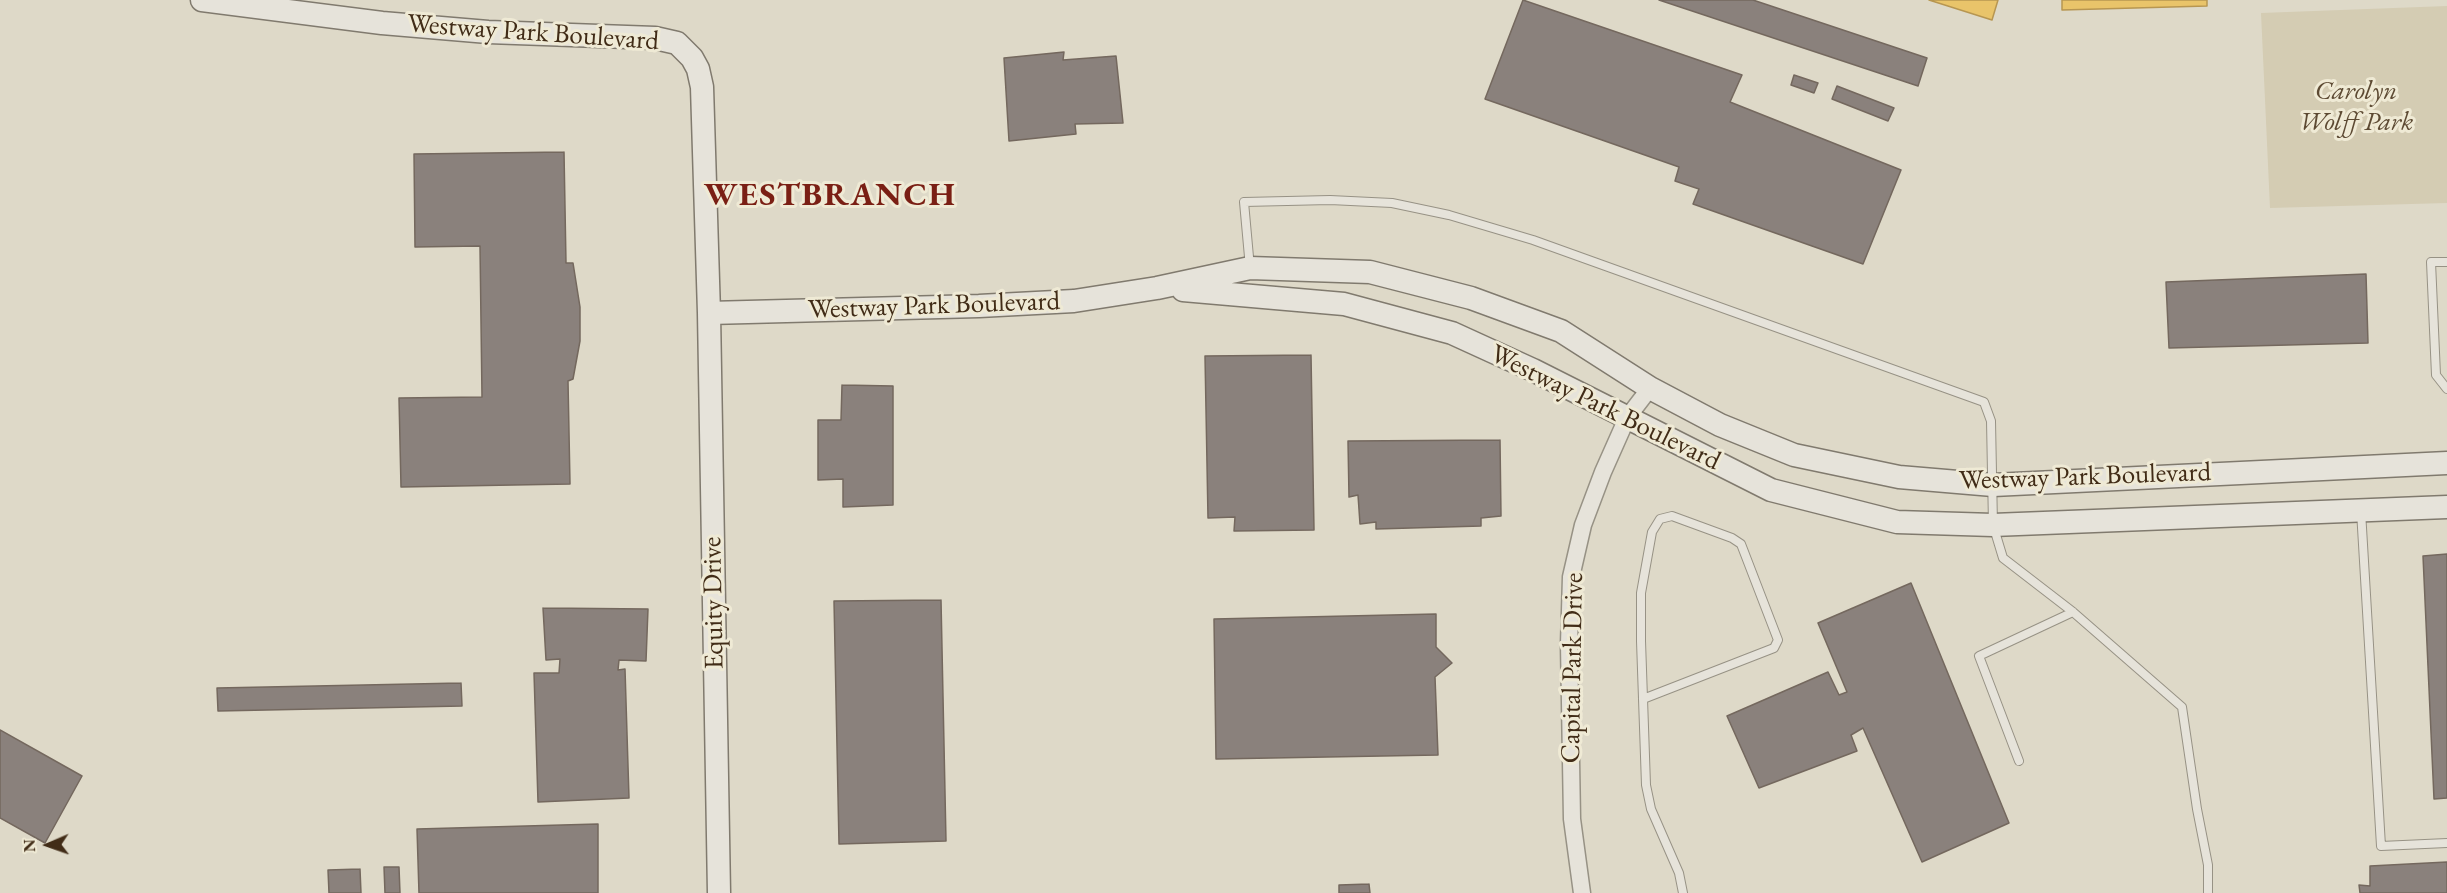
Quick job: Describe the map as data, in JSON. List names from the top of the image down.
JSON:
{
  "streets": {
    "street": ["Westway Park Boulevard", "Equity Drive", "Capital Park Drive"]
  },
  "crossings": [
    ["Westway Park Boulevard", "Equity Drive"],
    ["Westway Park Boulevard", "Capital Park Drive"]
  ],
  "districts": ["WESTBRANCH"],
  "parks": ["Carolyn Wolff Park"],
  "north": "left"
}
